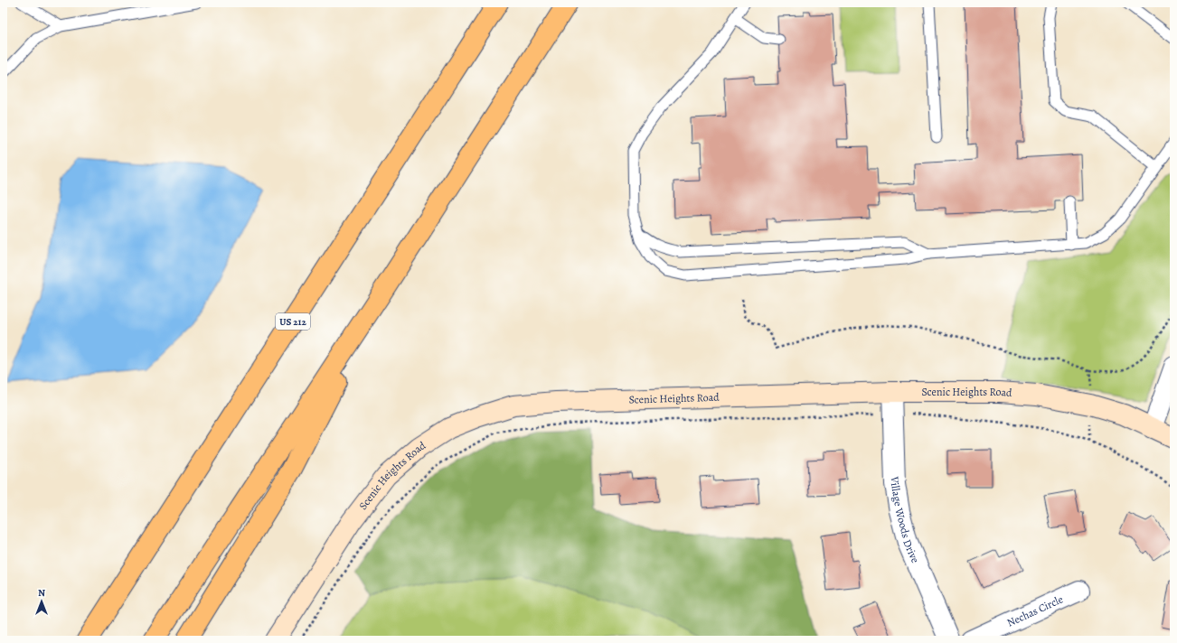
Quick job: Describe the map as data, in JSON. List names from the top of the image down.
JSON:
{
  "streets": {
    "highway": ["US 212"],
    "street": ["Scenic Heights Road", "Village Woods Drive", "Nechas Circle"]
  },
  "crossings": [
    ["Scenic Heights Road", "Village Woods Drive"]
  ],
  "north": "top"
}
